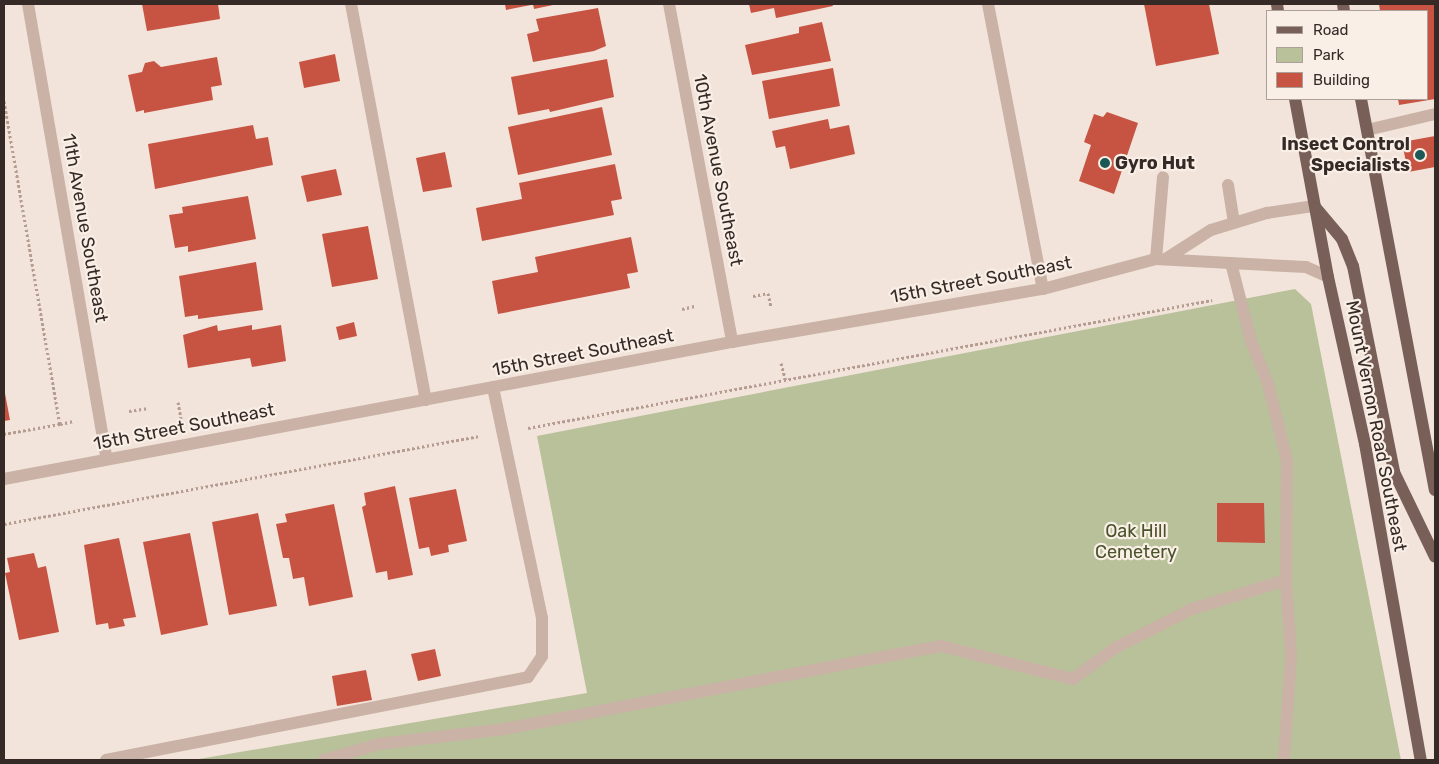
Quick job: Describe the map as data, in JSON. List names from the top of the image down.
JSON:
{
  "streets": {
    "main road": ["Mount Vernon Road Southeast"],
    "street": ["10th Avenue Southeast", "11th Avenue Southeast", "15th Street Southeast"]
  },
  "crossings": [
    ["10th Avenue Southeast", "15th Street Southeast"],
    ["11th Avenue Southeast", "15th Street Southeast"],
    ["15th Street Southeast", "Mount Vernon Road Southeast"]
  ],
  "parks": ["Oak Hill Cemetery"],
  "places": ["Insect Control Specialists", "Gyro Hut"],
  "legend": ["Road", "Park", "Building"]
}
